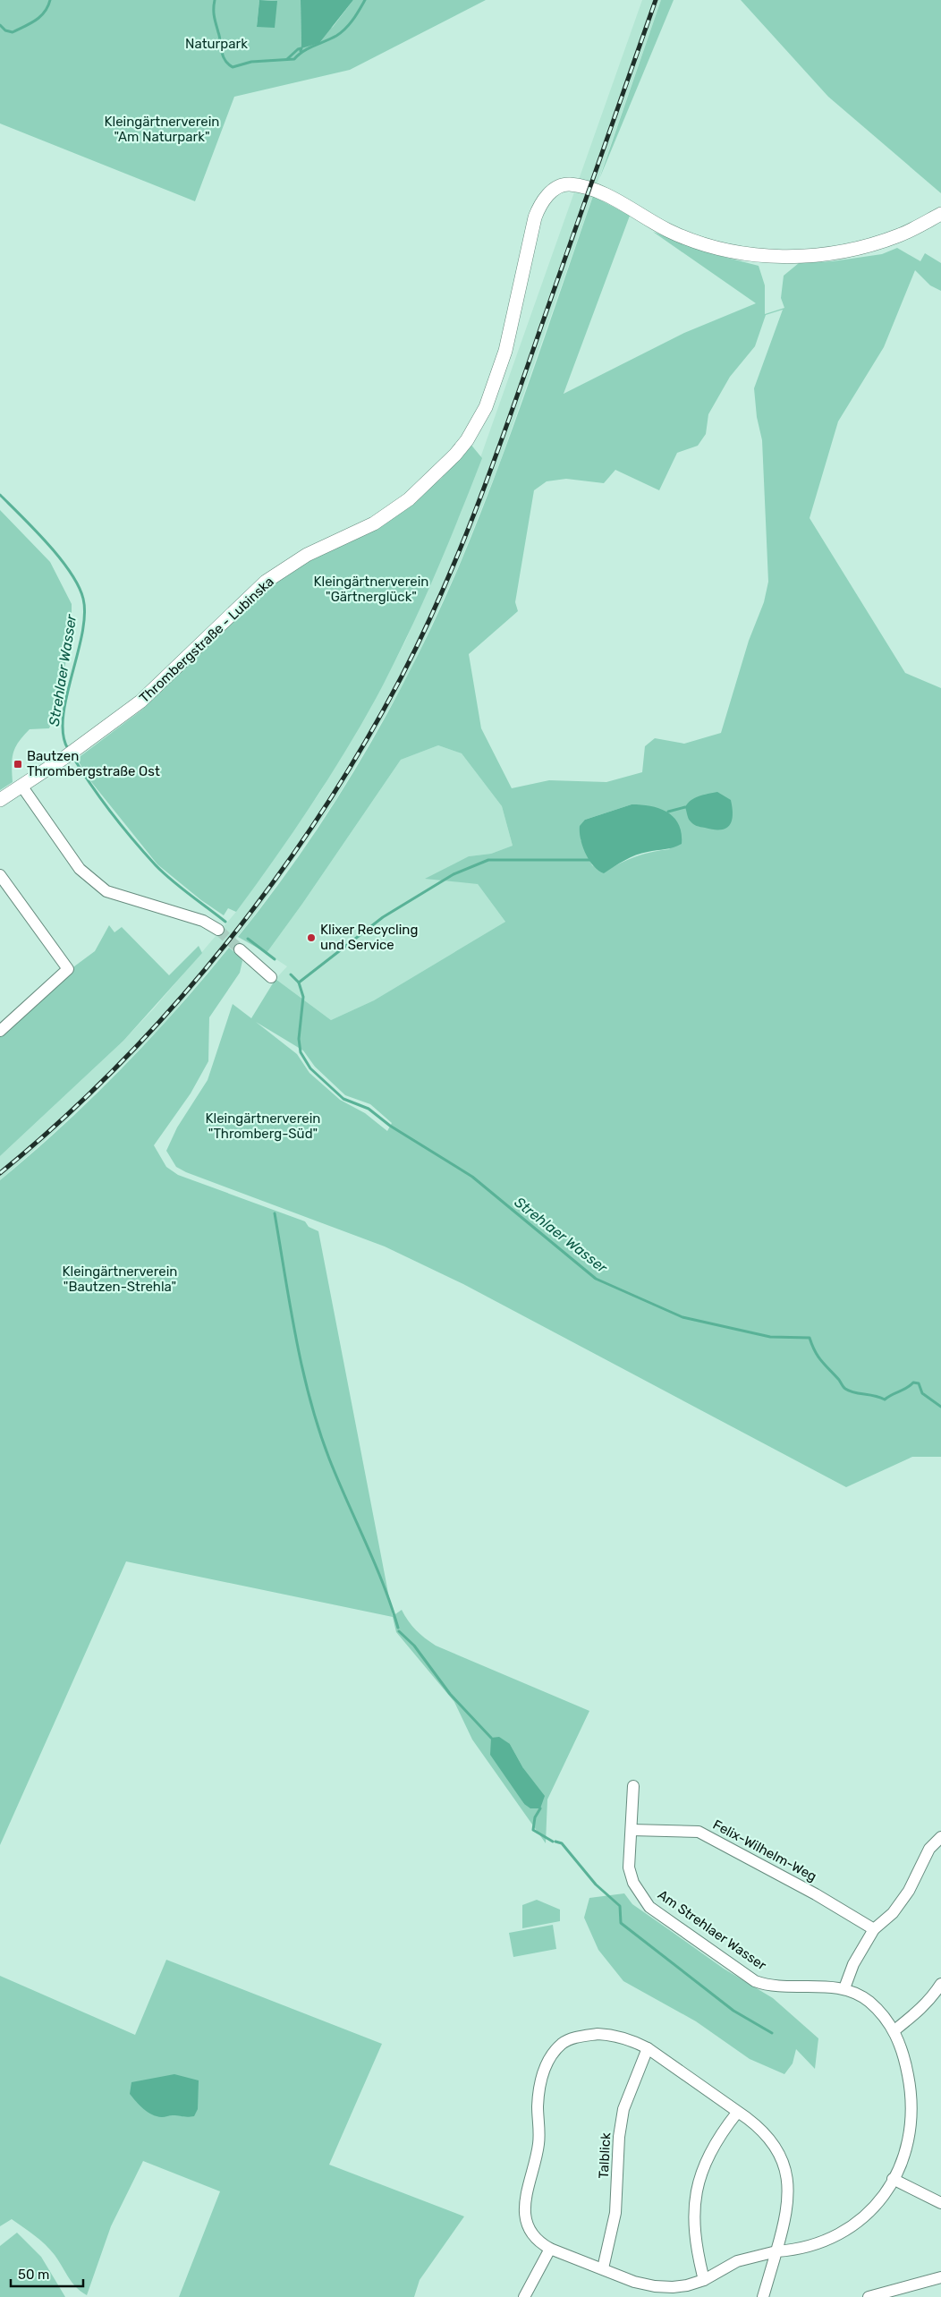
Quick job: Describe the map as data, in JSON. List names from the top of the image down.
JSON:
{
  "streets": {
    "street": [
      "Thrombergstraße - Lubinska",
      "Felix-Wilhelm-Weg",
      "Am Strehlaer Wasser",
      "Talblick"
    ]
  },
  "crossings": [
    ["Felix-Wilhelm-Weg", "Am Strehlaer Wasser"],
    ["Am Strehlaer Wasser", "Talblick"]
  ],
  "water": ["Strehlaer Wasser"],
  "parks": [
    "Naturpark",
    "Kleingärtnerverein \"Am Naturpark\"",
    "Kleingärtnerverein \"Gärtnerglück\"",
    "Kleingärtnerverein \"Thromberg-Süd\"",
    "Kleingärtnerverein \"Bautzen-Strehla\""
  ],
  "places": {
    "transit": ["Bautzen Thrombergstraße Ost"],
    "other": ["Klixer Recycling und Service"]
  },
  "scale_bar": "50 m"
}
